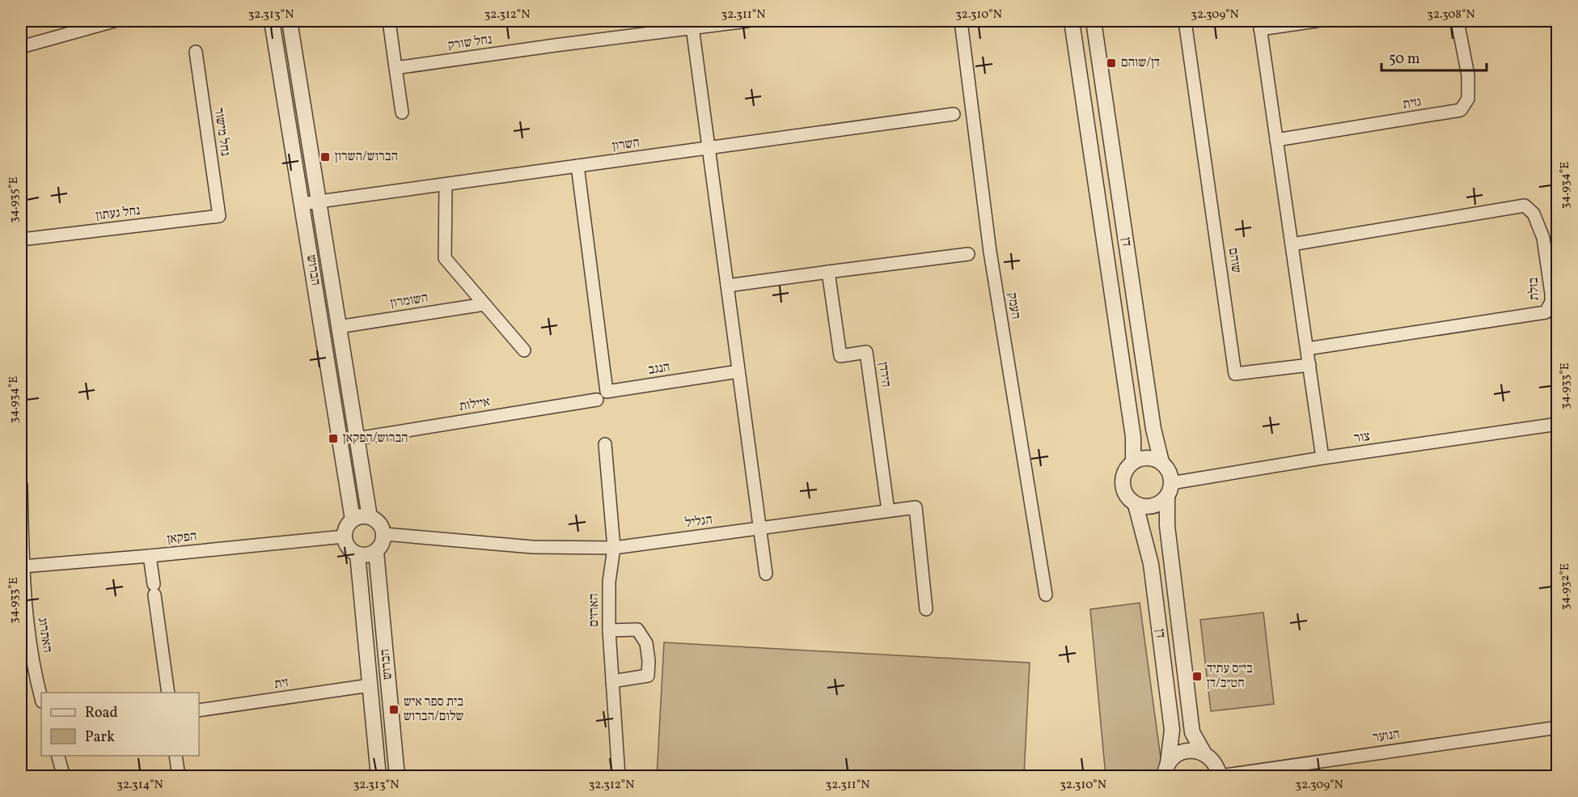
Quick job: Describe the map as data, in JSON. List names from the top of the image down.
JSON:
{
  "streets": {
    "street": [
      "נחל שורק",
      "גזית",
      "נחל מישור",
      "השרון",
      "נחל געתון",
      "דן",
      "שוהם",
      "הברוש",
      "בזלת",
      "השומרון",
      "העמק",
      "הנגב",
      "הירדן",
      "איילות",
      "צור",
      "הגליל",
      "הפקאן",
      "הארזים",
      "האתרוג",
      "זית",
      "הנוער"
    ]
  },
  "crossings": [
    ["נחל מישור", "נחל געתון"],
    ["השרון", "הברוש"],
    ["השרון", "הנגב"],
    ["דן", "צור"],
    ["דן", "הנוער"],
    ["הברוש", "השומרון"],
    ["הברוש", "איילות"],
    ["הברוש", "הגליל"],
    ["הברוש", "הפקאן"],
    ["הברוש", "זית"],
    ["הירדן", "הגליל"],
    ["הגליל", "הפקאן"],
    ["הגליל", "הארזים"],
    ["הפקאן", "האתרוג"]
  ],
  "places": {
    "transit": [
      "דן/שוהם",
      "הברוש/השרון",
      "הברוש/הפקאן",
      "בי״ס עתיד חט״ב/דן",
      "בית ספר איש שלום/הברוש"
    ]
  },
  "legend": ["Road", "Park"],
  "scale_bar": "50 m",
  "coordinates": [
    "32.313°N",
    "32.312°N",
    "32.311°N",
    "32.310°N",
    "32.309°N",
    "32.308°N",
    "34.934°E",
    "34.935°E",
    "34.933°E",
    "34.932°E",
    "32.314°N"
  ]
}
